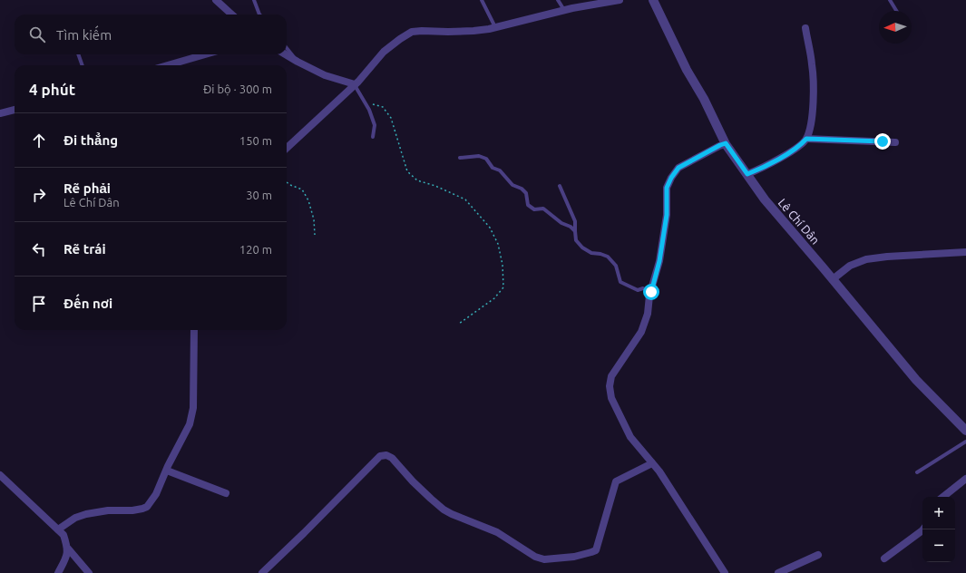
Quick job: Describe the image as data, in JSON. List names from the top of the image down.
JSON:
{
  "streets": {
    "street": ["Lê Chí Dân"]
  },
  "north": "left",
  "page": {
    "search": "Tìm kiếm",
    "heading": ["4 phút", "Đi bộ · 300 m"],
    "list": [
      ["Đi thẳng", "150 m"],
      ["Rẽ phải", "Lê Chí Dân", "30 m"],
      ["Rẽ trái", "120 m"],
      "Đến nơi"
    ],
    "map_buttons": ["+", "−"]
  }
}
